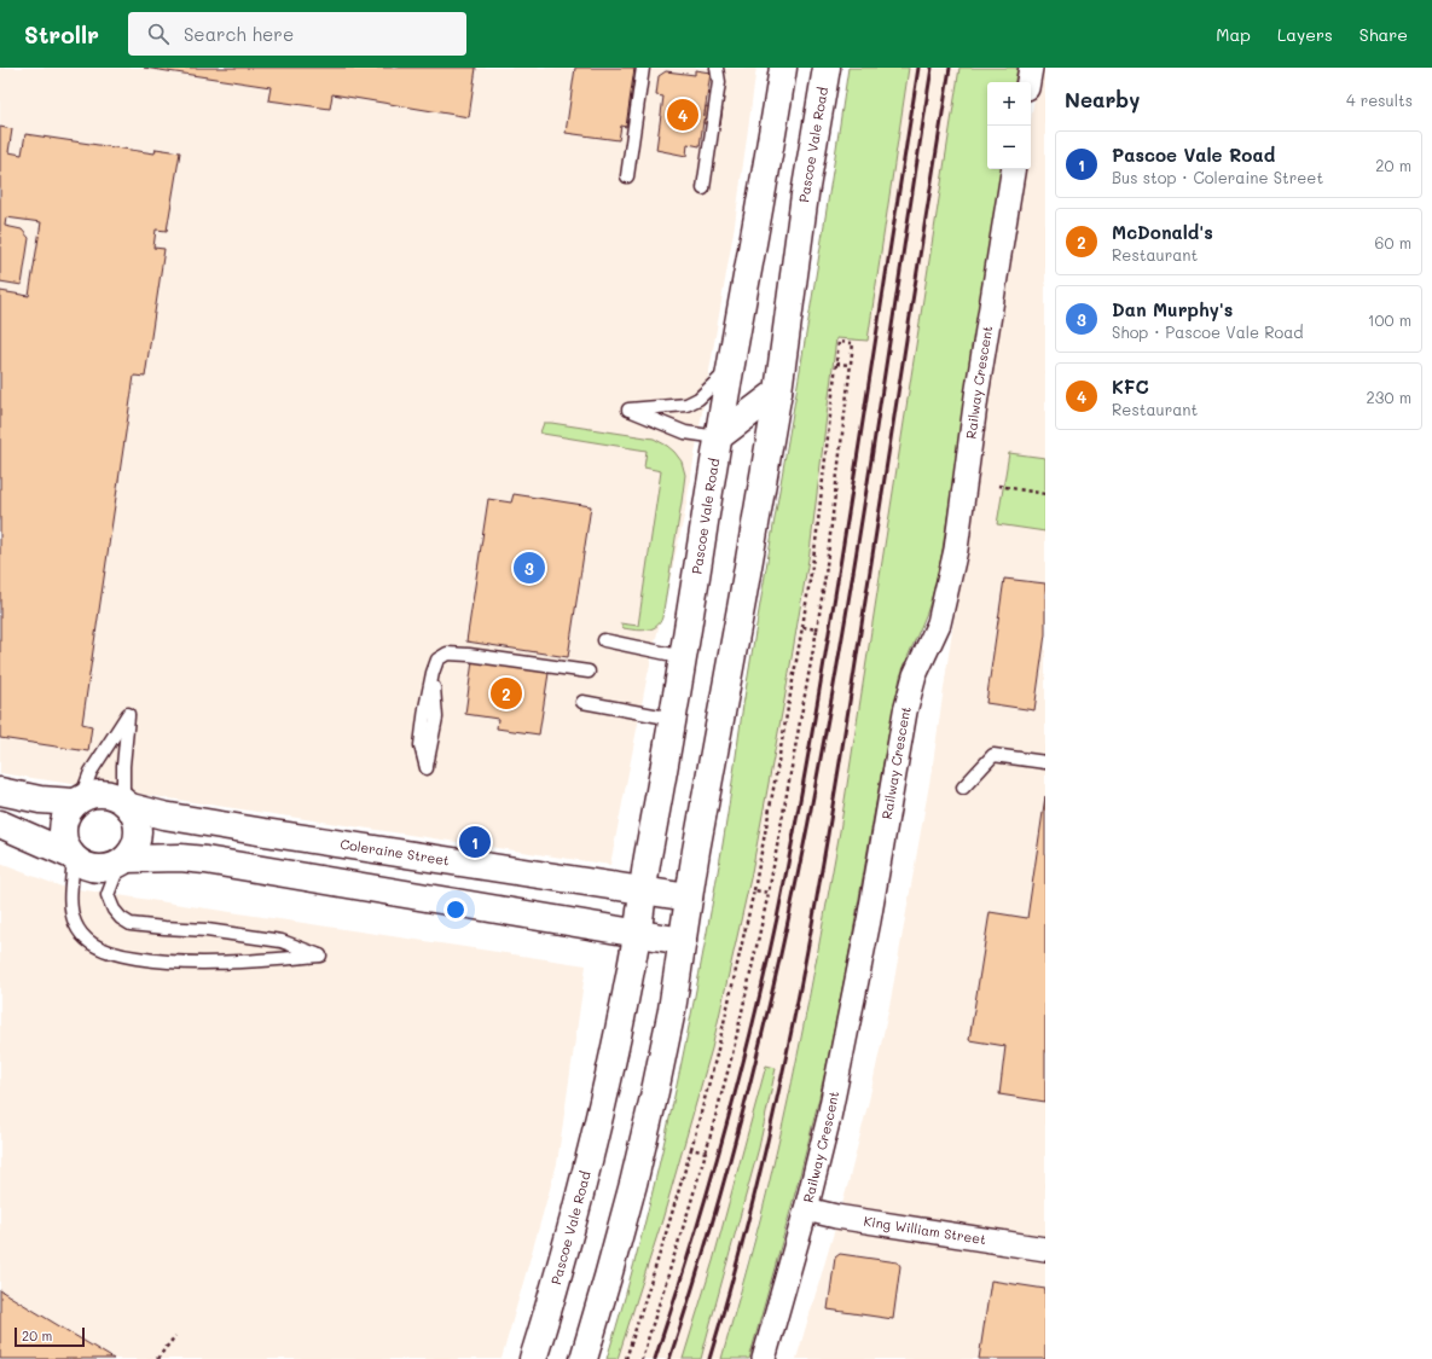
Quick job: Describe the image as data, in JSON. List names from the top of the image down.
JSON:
{
  "streets": {
    "main road": ["Pascoe Vale Road", "Coleraine Street"],
    "street": ["Railway Crescent", "King William Street"]
  },
  "crossings": [
    ["Pascoe Vale Road", "Coleraine Street"],
    ["Railway Crescent", "King William Street"]
  ],
  "scale_bar": "20 m",
  "page": {
    "header": "Strollr",
    "search": "Search here",
    "nav": ["Map", "Layers", "Share"],
    "heading": ["Nearby", "4 results"],
    "map_buttons": ["+", "−"],
    "pins": [
      "4",
      "3",
      "2",
      "1"
    ],
    "list": [
      {
        "mark": "1",
        "name": "Pascoe Vale Road",
        "note": "Bus stop · Coleraine Street",
        "value": "20 m"
      },
      {
        "mark": "2",
        "name": "McDonald's",
        "note": "Restaurant",
        "value": "60 m"
      },
      {
        "mark": "3",
        "name": "Dan Murphy's",
        "note": "Shop · Pascoe Vale Road",
        "value": "100 m"
      },
      {
        "mark": "4",
        "name": "KFC",
        "note": "Restaurant",
        "value": "230 m"
      }
    ],
    "scale": "20 m"
  }
}
